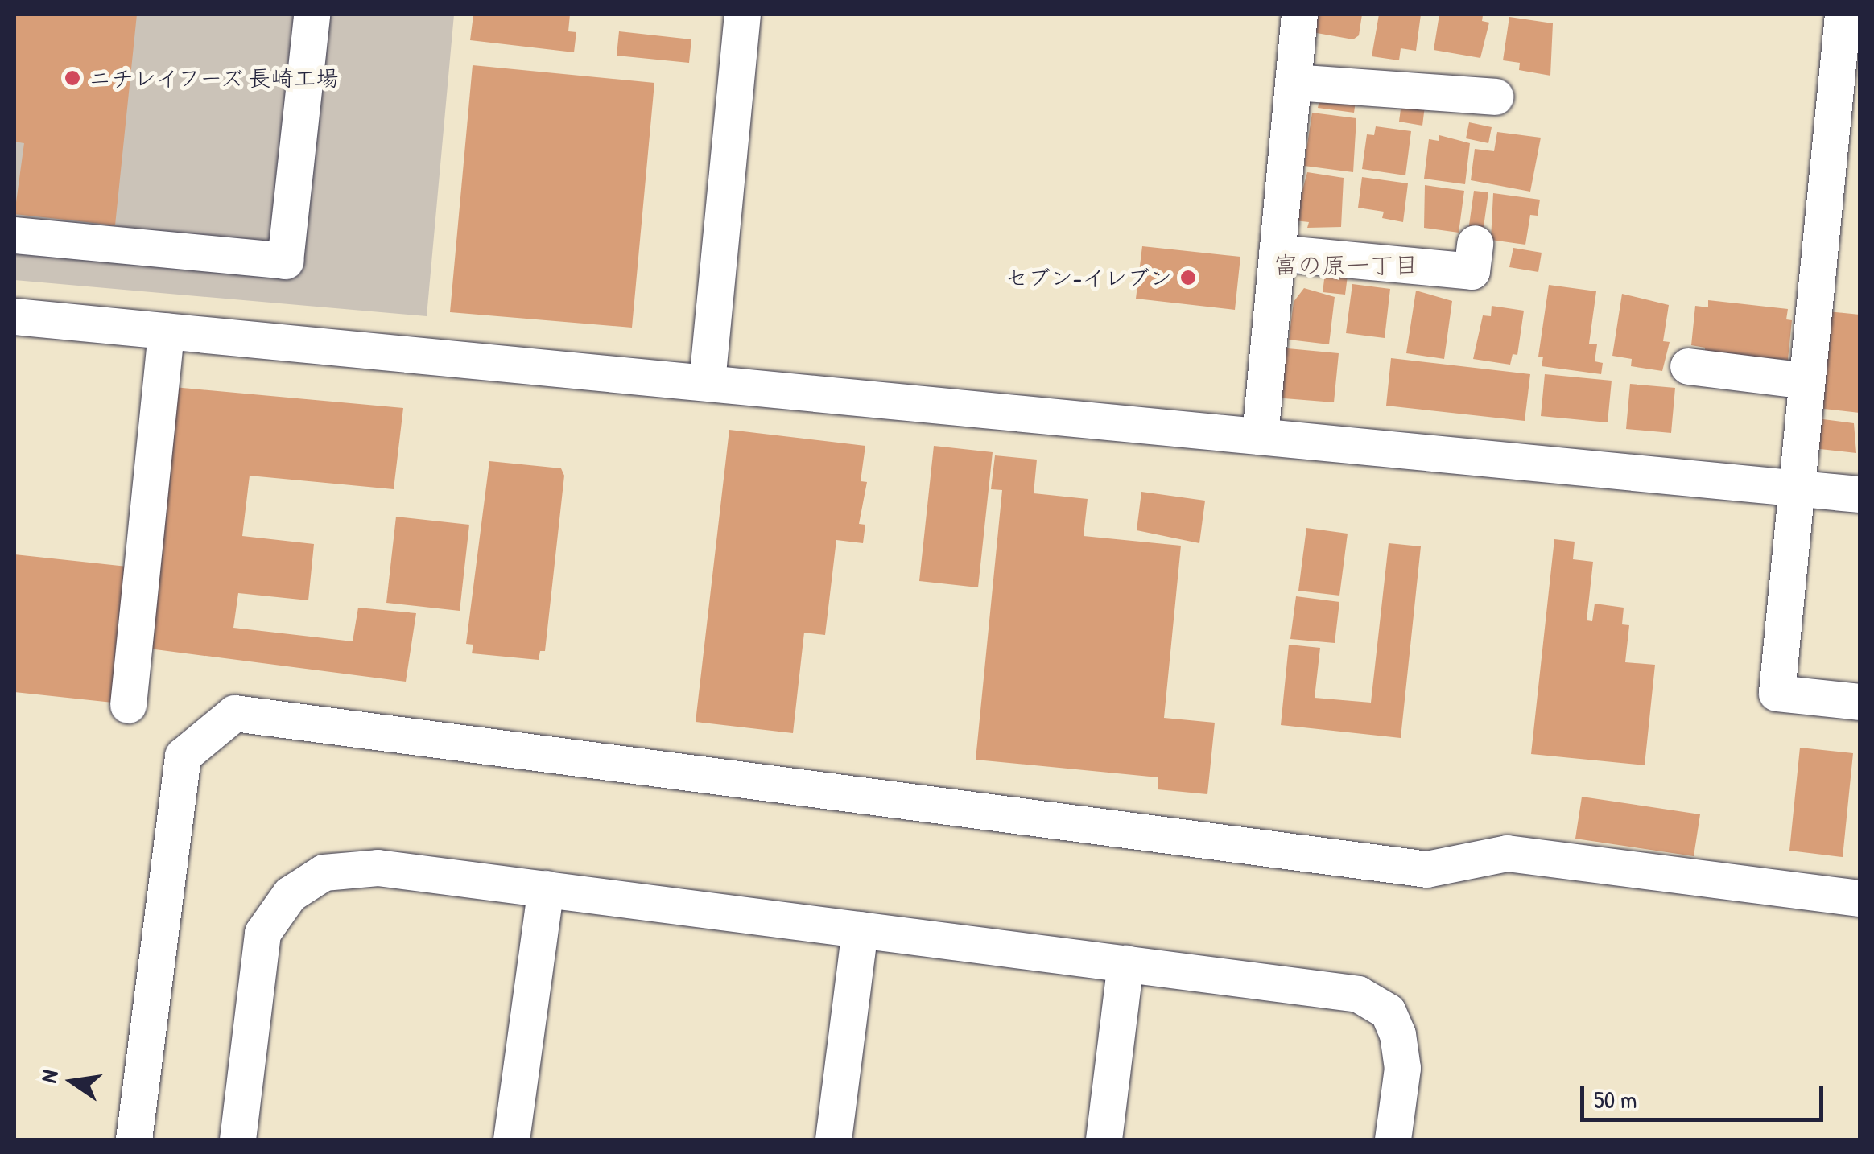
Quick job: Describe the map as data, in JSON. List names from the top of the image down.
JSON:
{
  "districts": ["富の原一丁目"],
  "places": ["ニチレイフーズ 長崎工場", "セブン-イレブン"],
  "scale_bar": "50 m",
  "north": "left"
}
